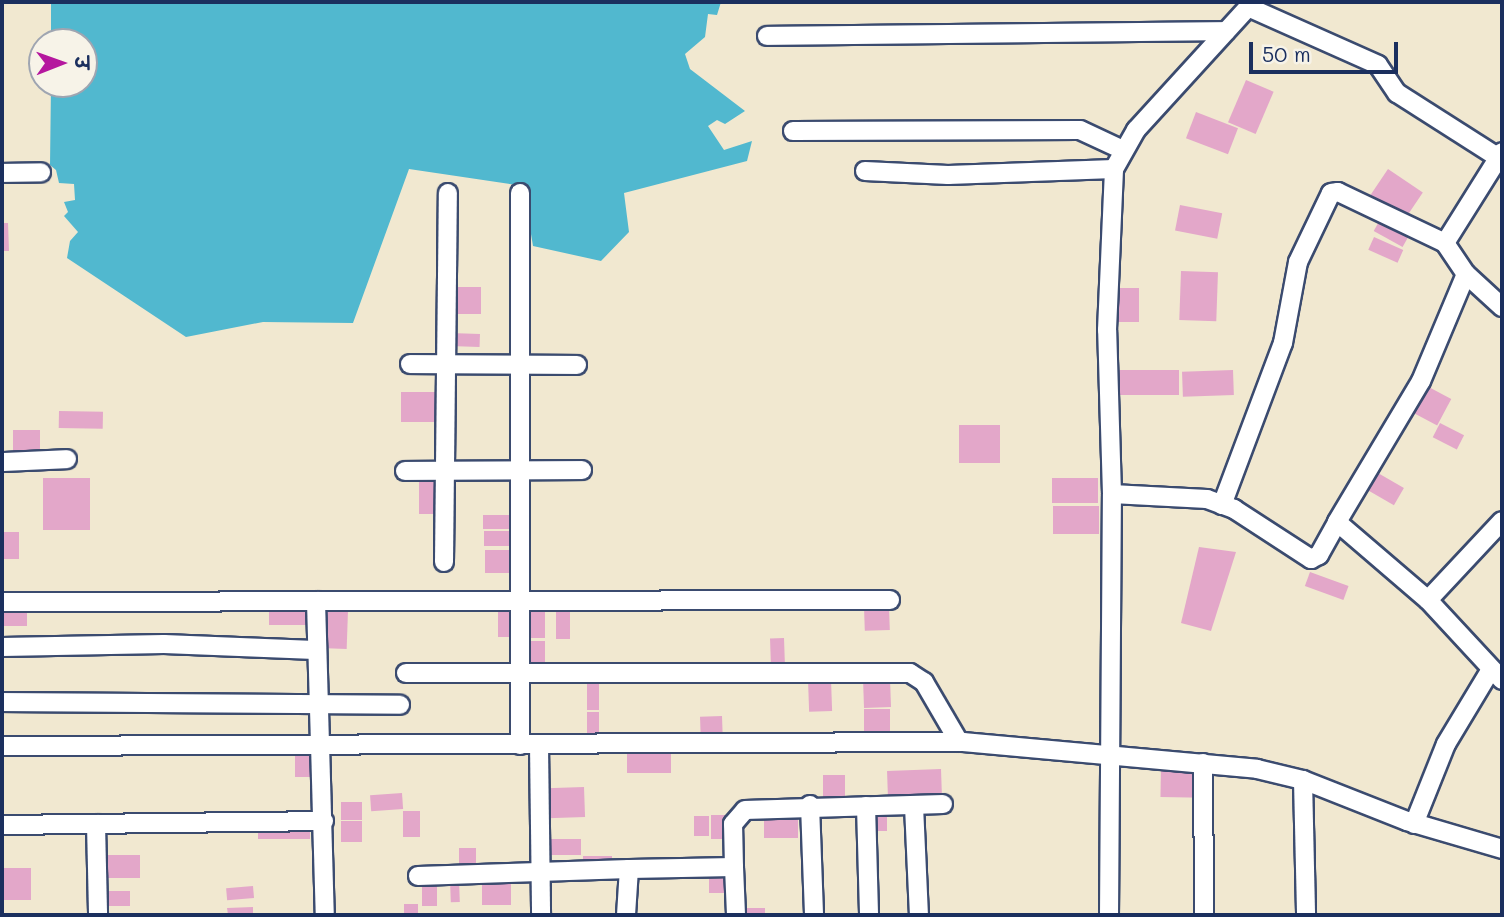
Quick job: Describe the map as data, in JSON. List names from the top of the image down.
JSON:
{
  "scale_bar": "50 m",
  "north": "right"
}
